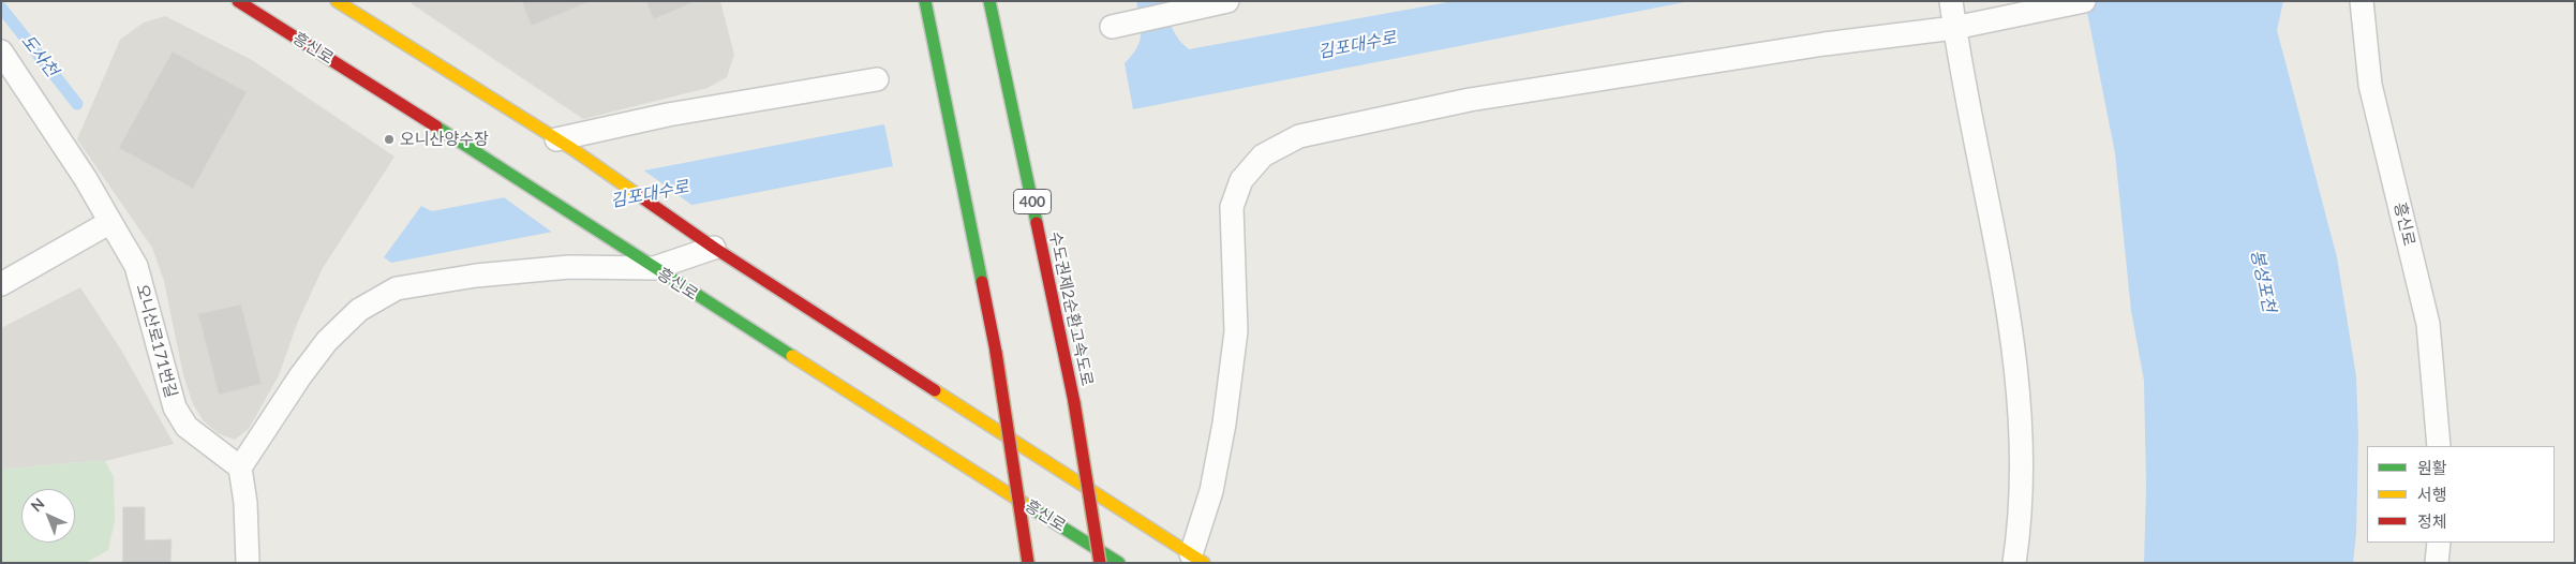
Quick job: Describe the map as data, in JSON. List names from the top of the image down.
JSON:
{
  "streets": {
    "main road": ["흥신로", "400", "수도권제2순환고속도로"],
    "lane": ["오니산로171번길"]
  },
  "water": ["김포대수로", "도사천", "봉성포천"],
  "places": ["오니산양수장"],
  "legend": ["원활", "서행", "정체"],
  "north": "top left"
}
